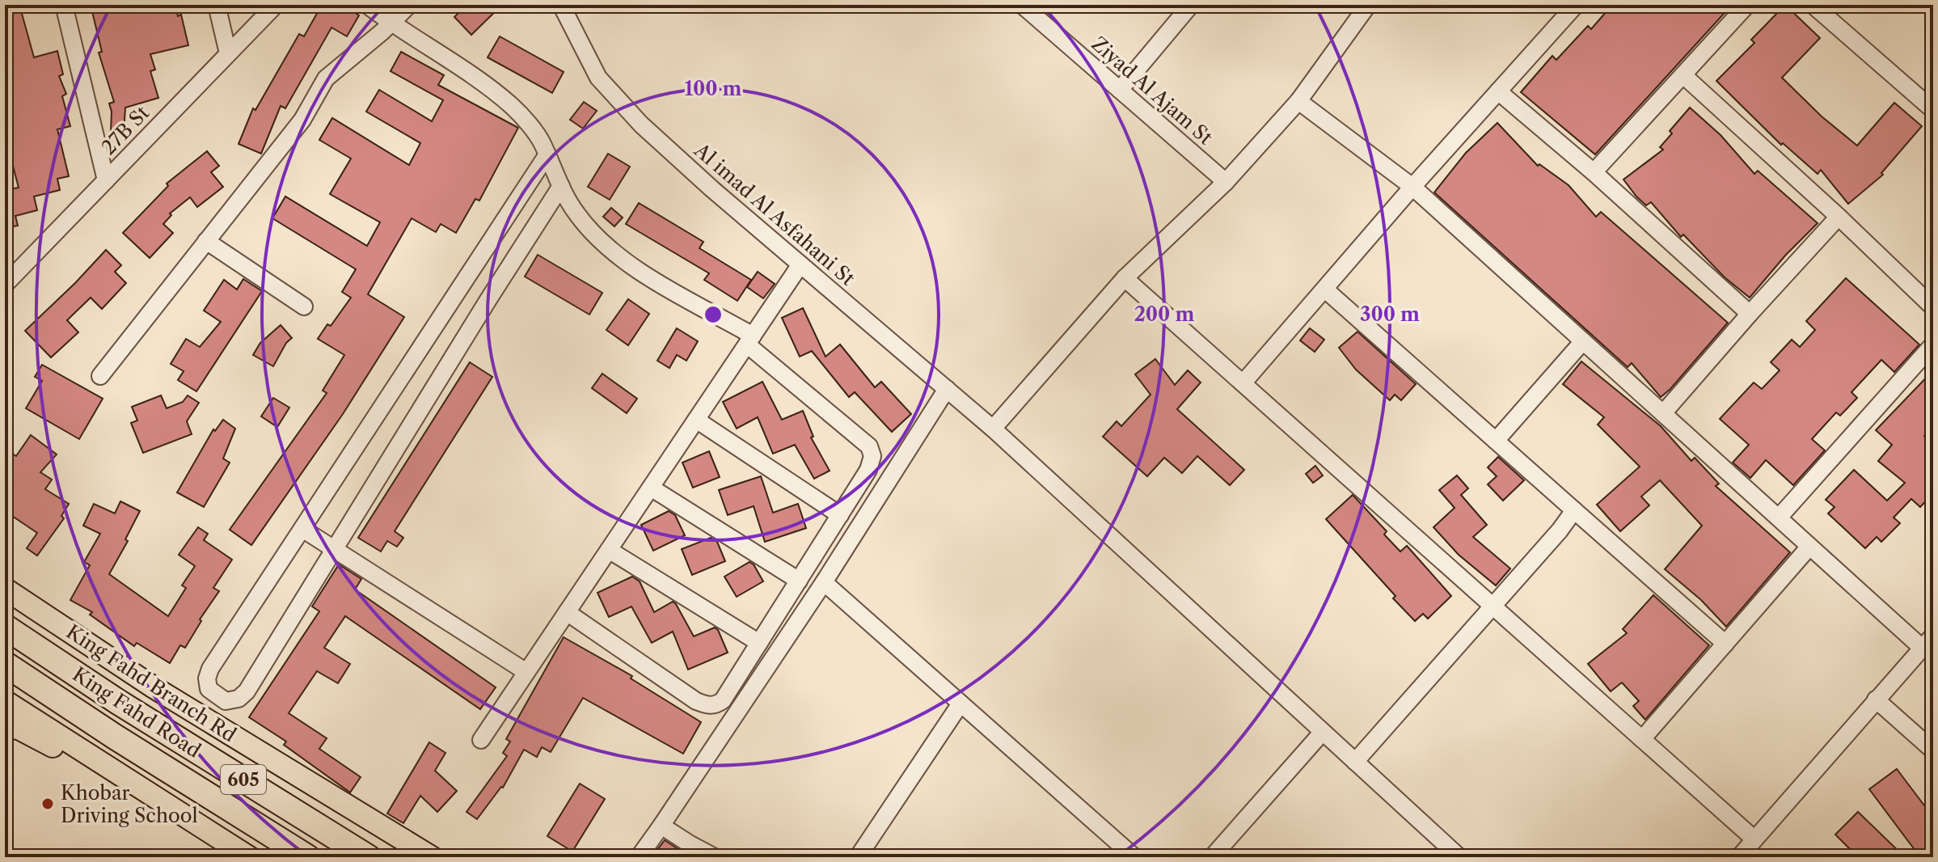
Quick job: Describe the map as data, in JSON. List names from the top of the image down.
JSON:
{
  "streets": {
    "highway": ["King Fahd Road", "605"],
    "main road": ["King Fahd Branch Rd"],
    "street": ["Ziyad Al Ajam St", "27B St", "Al imad Al Asfahani St"]
  },
  "places": ["Khobar Driving School"],
  "rings": ["100 m", "200 m", "300 m"]
}
